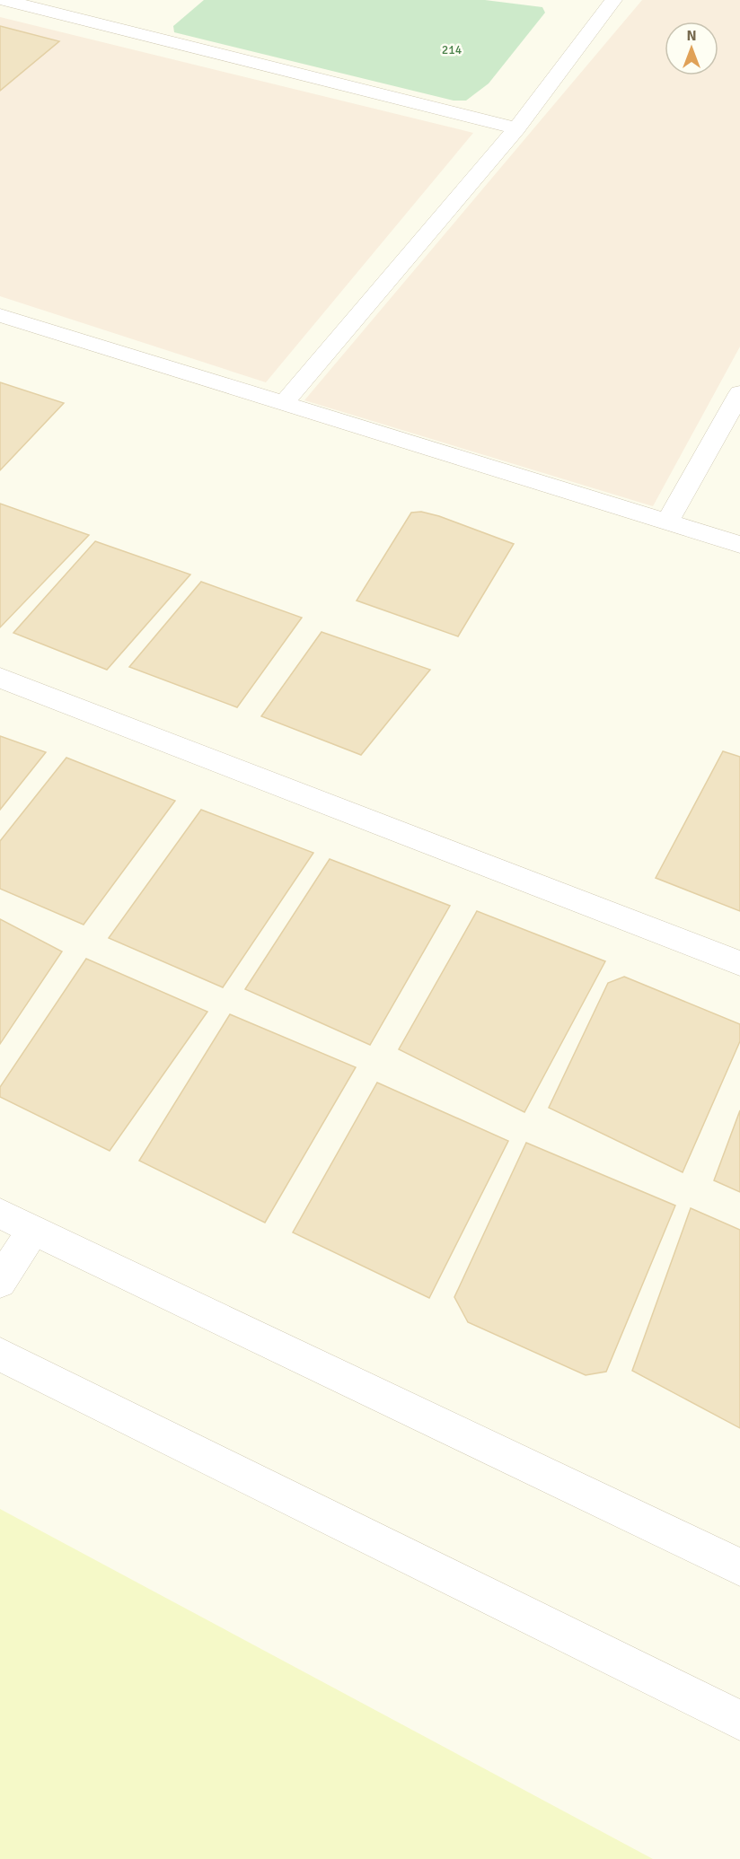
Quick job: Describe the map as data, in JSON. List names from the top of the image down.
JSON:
{
  "parks": ["214"],
  "north": "top"
}
